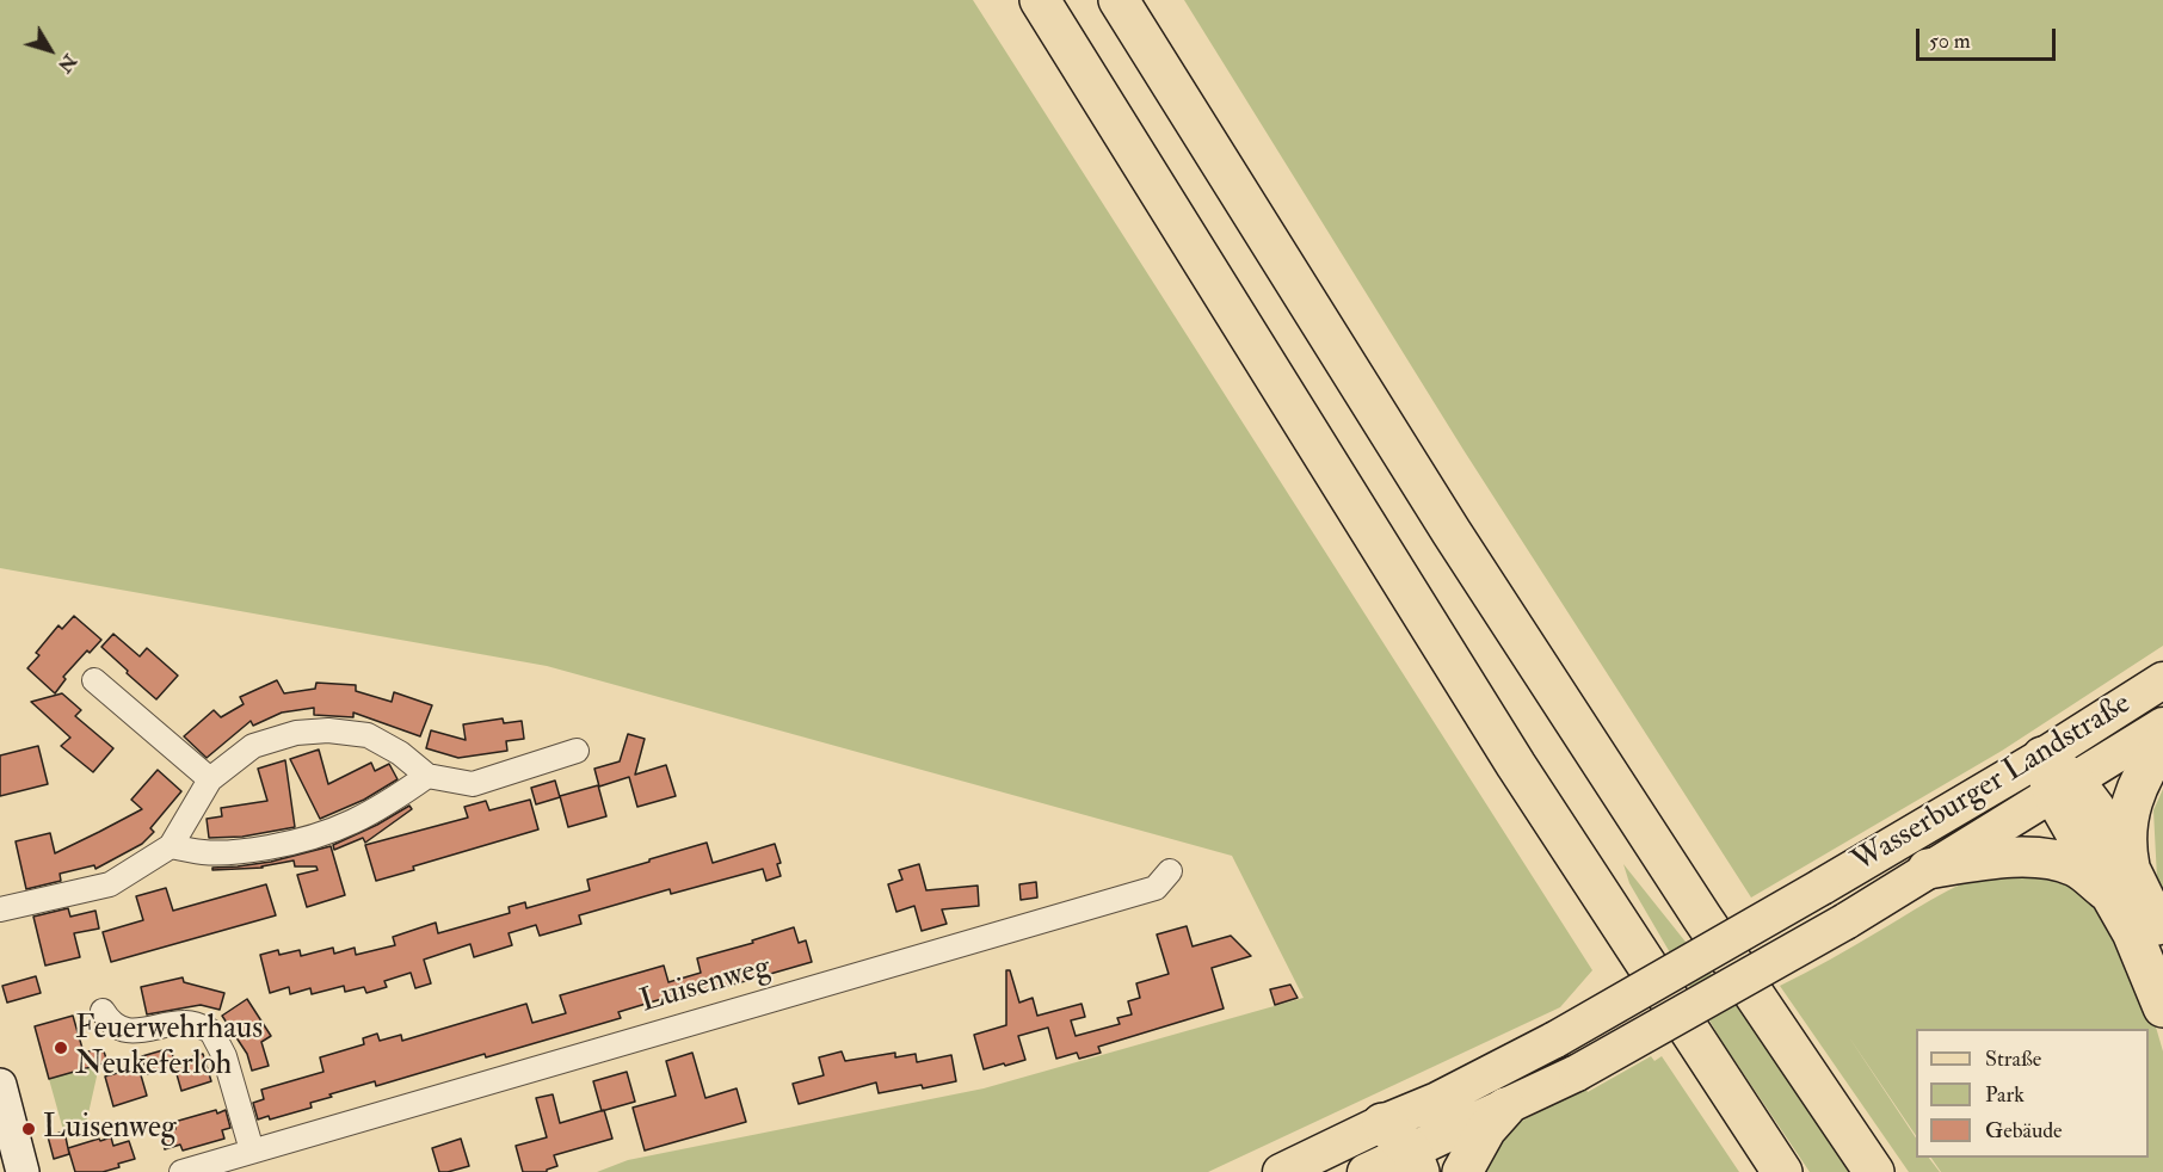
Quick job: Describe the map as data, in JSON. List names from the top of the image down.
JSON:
{
  "streets": {
    "main road": ["Wasserburger Landstraße"],
    "street": ["Luisenweg"]
  },
  "places": ["Feuerwehrhaus Neukeferloh", "Luisenweg"],
  "legend": ["Straße", "Park", "Gebäude"],
  "scale_bar": "50 m",
  "north": "bottom right"
}
